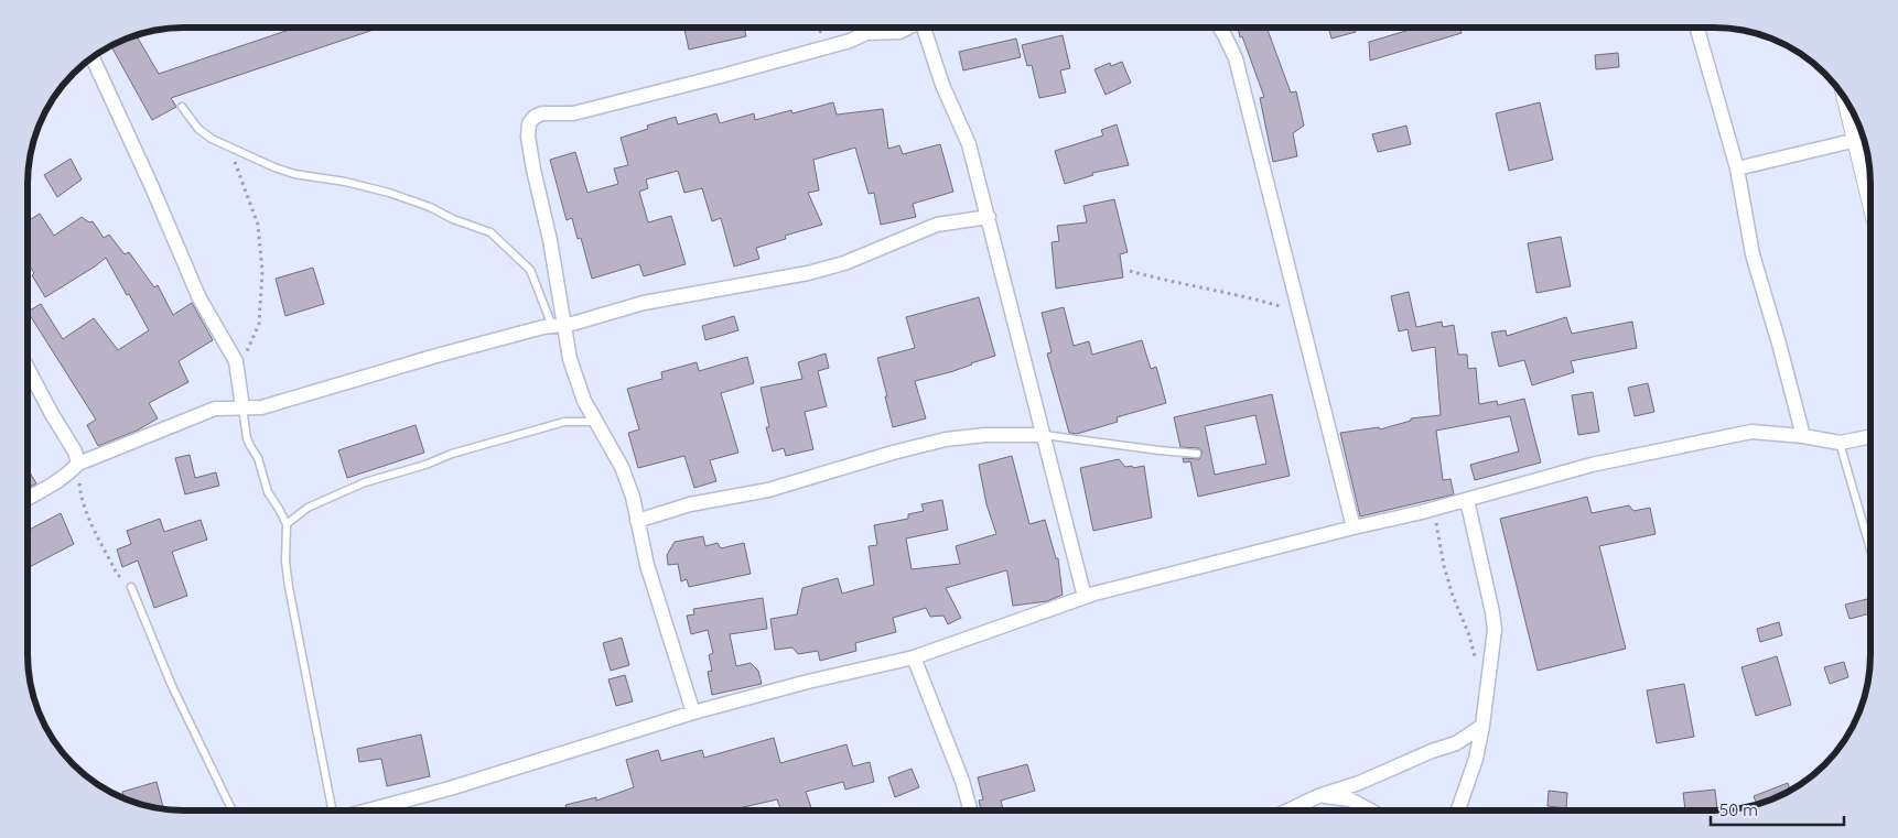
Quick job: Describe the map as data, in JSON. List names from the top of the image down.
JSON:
{
  "scale_bar": "50 m"
}
